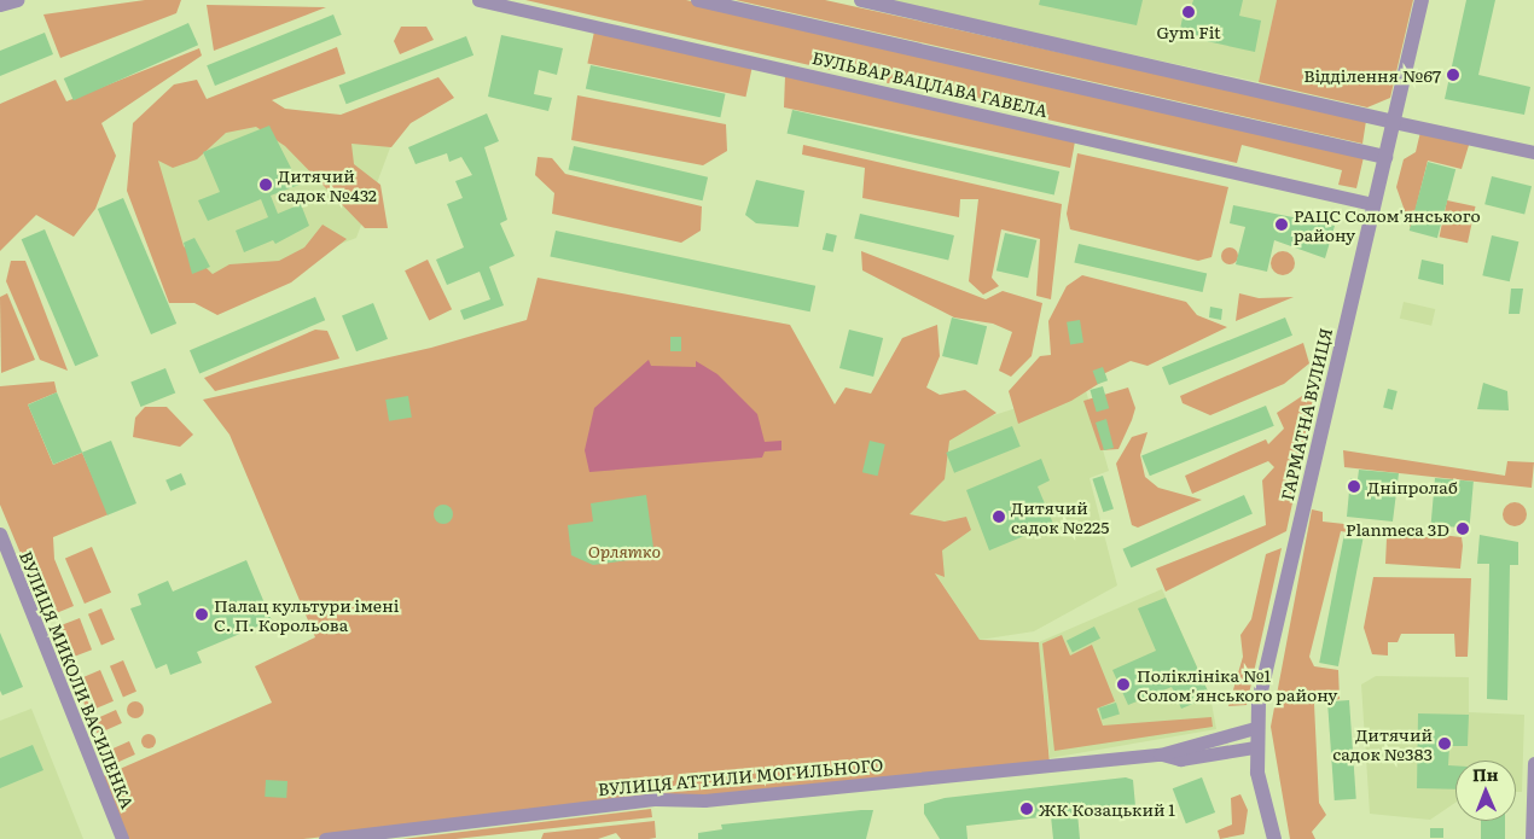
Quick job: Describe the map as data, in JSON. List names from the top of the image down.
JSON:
{
  "streets": {
    "street": [
      "БУЛЬВАР ВАЦЛАВА ГАВЕЛА",
      "ГАРМАТНА ВУЛИЦЯ",
      "ВУЛИЦЯ МИКОЛИ ВАСИЛЕНКА",
      "ВУЛИЦЯ АТТИЛИ МОГИЛЬНОГО"
    ]
  },
  "crossings": [
    ["БУЛЬВАР ВАЦЛАВА ГАВЕЛА", "ГАРМАТНА ВУЛИЦЯ"],
    ["ГАРМАТНА ВУЛИЦЯ", "ВУЛИЦЯ АТТИЛИ МОГИЛЬНОГО"]
  ],
  "parks": ["Орлятко"],
  "places": [
    "Gym Fit",
    "Відділення №67",
    "Дитячий садок №432",
    "РАЦС Солом'янського району",
    "Дніпролаб",
    "Дитячий садок №225",
    "Planmeca 3D",
    "Палац культури імені С. П. Корольова",
    "Поліклініка №1 Солом'янського району",
    "Дитячий садок №383",
    "ЖК Козацький 1"
  ],
  "north": "top"
}
